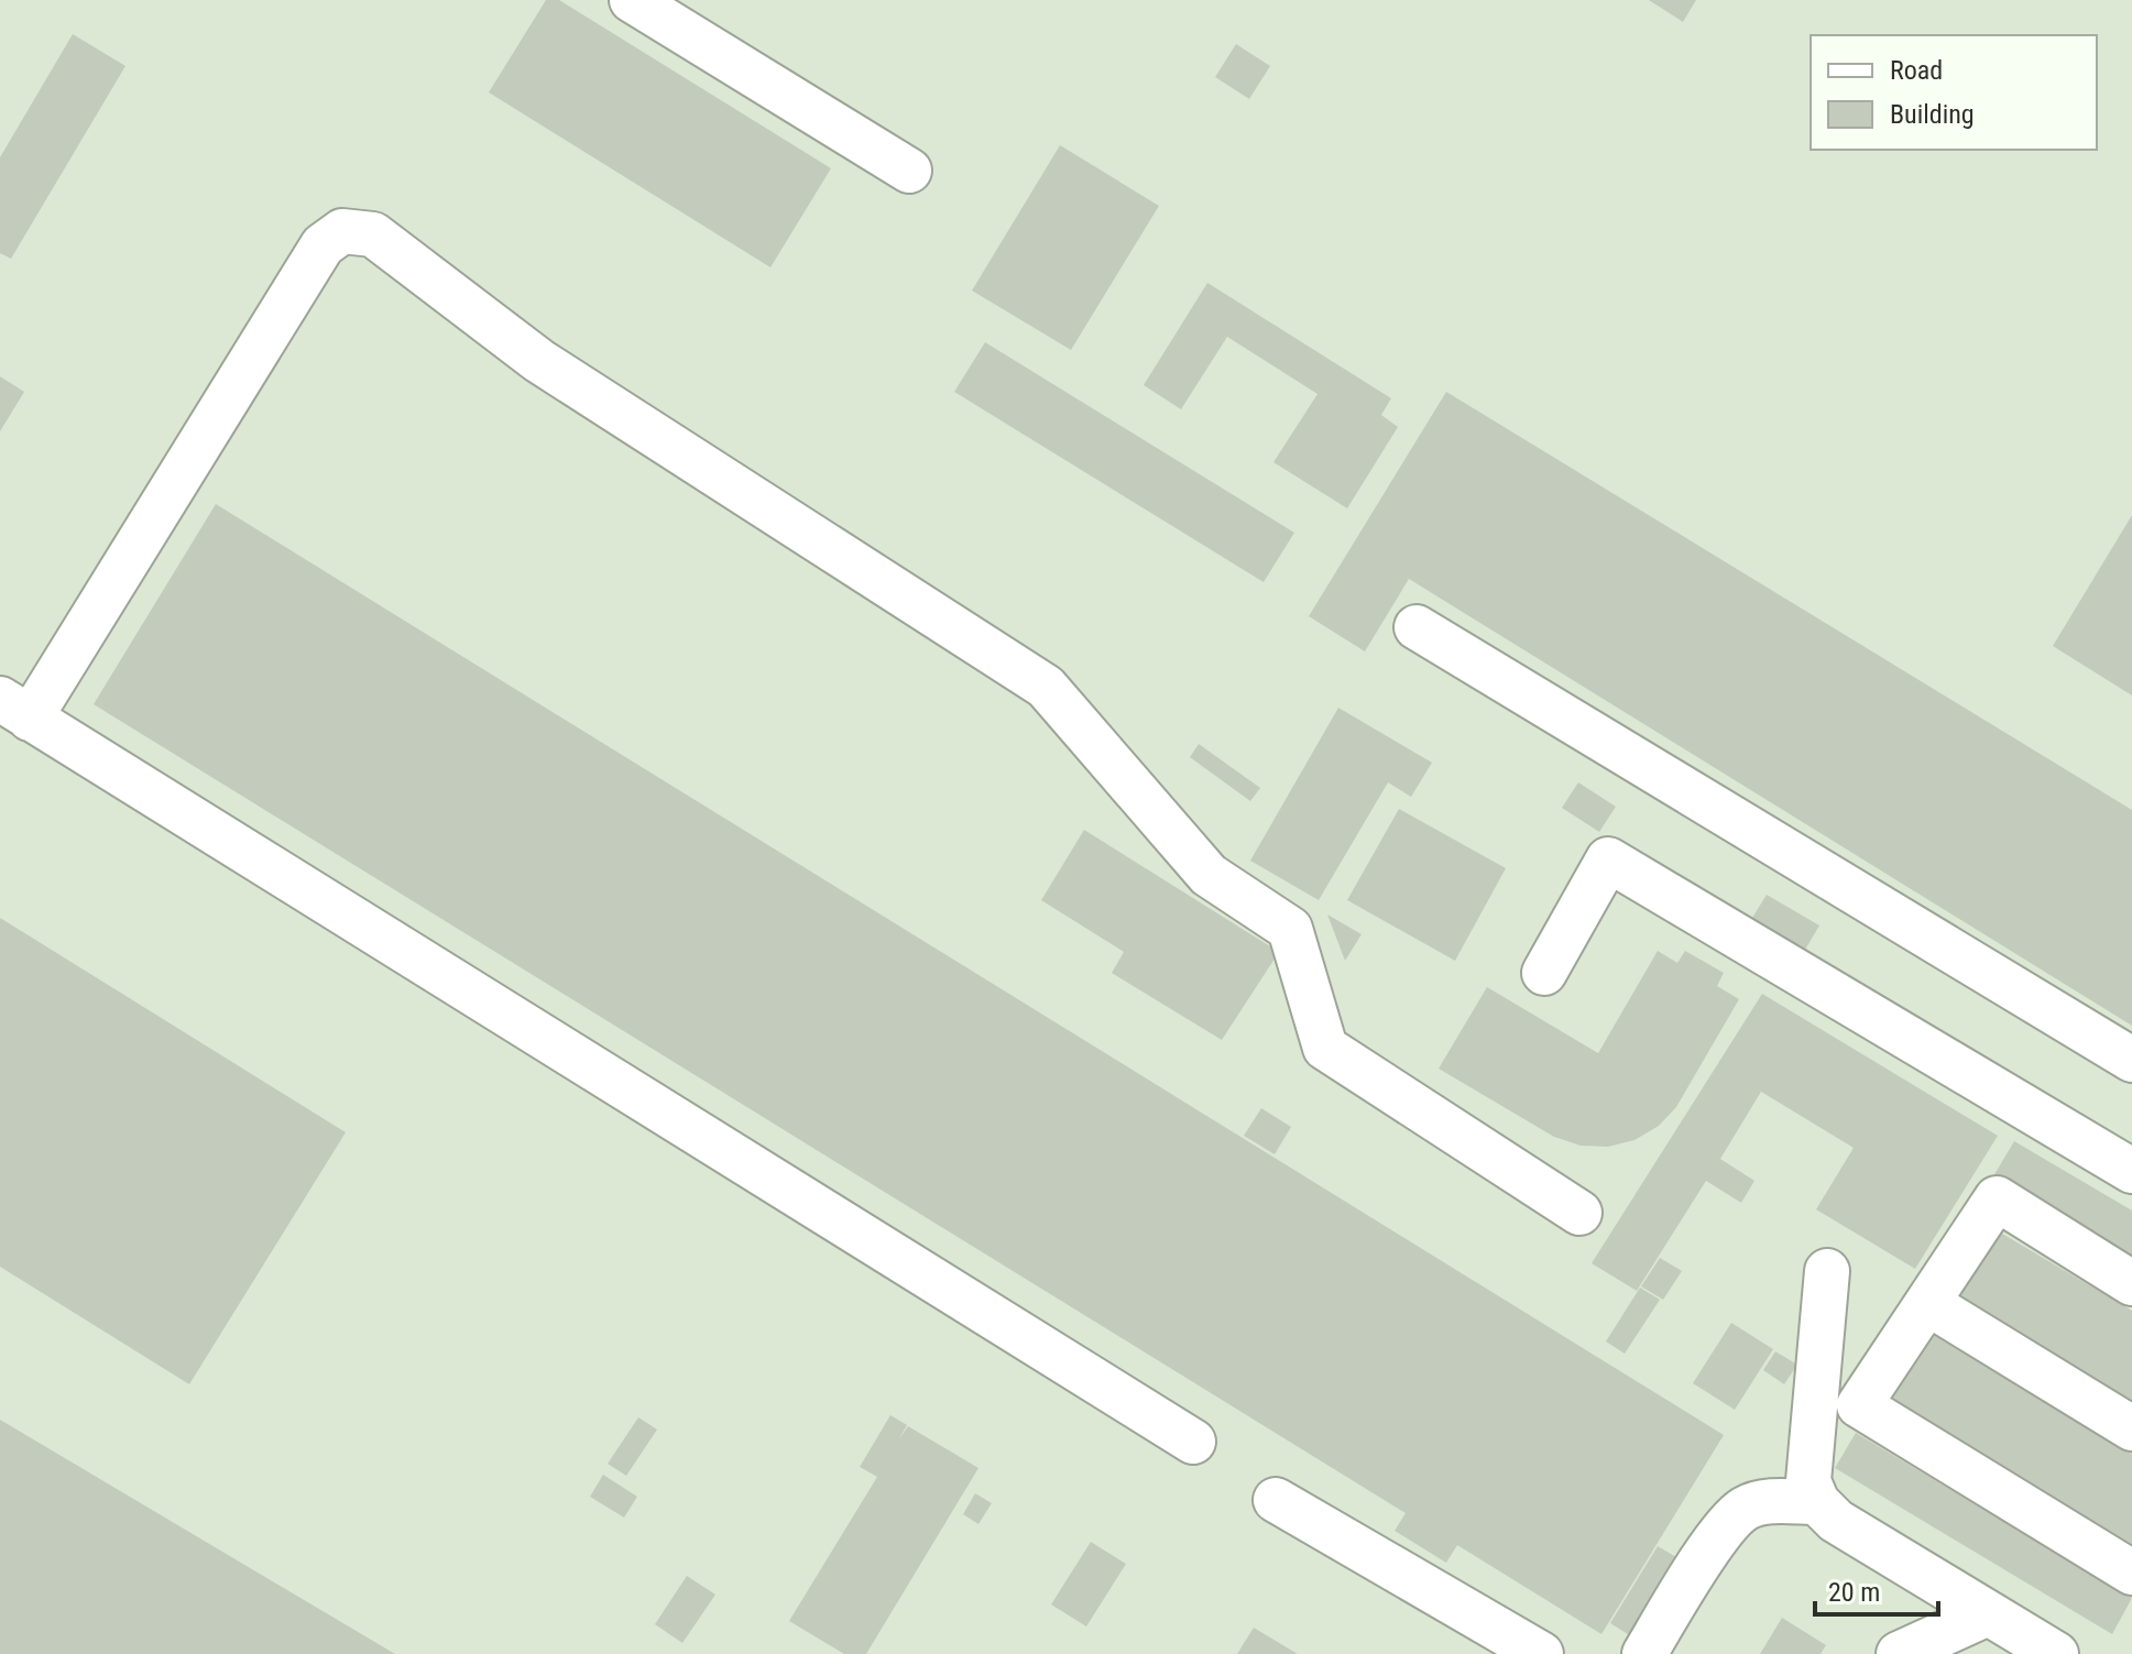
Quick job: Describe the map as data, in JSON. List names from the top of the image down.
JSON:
{
  "legend": ["Road", "Building"],
  "scale_bar": "20 m"
}
